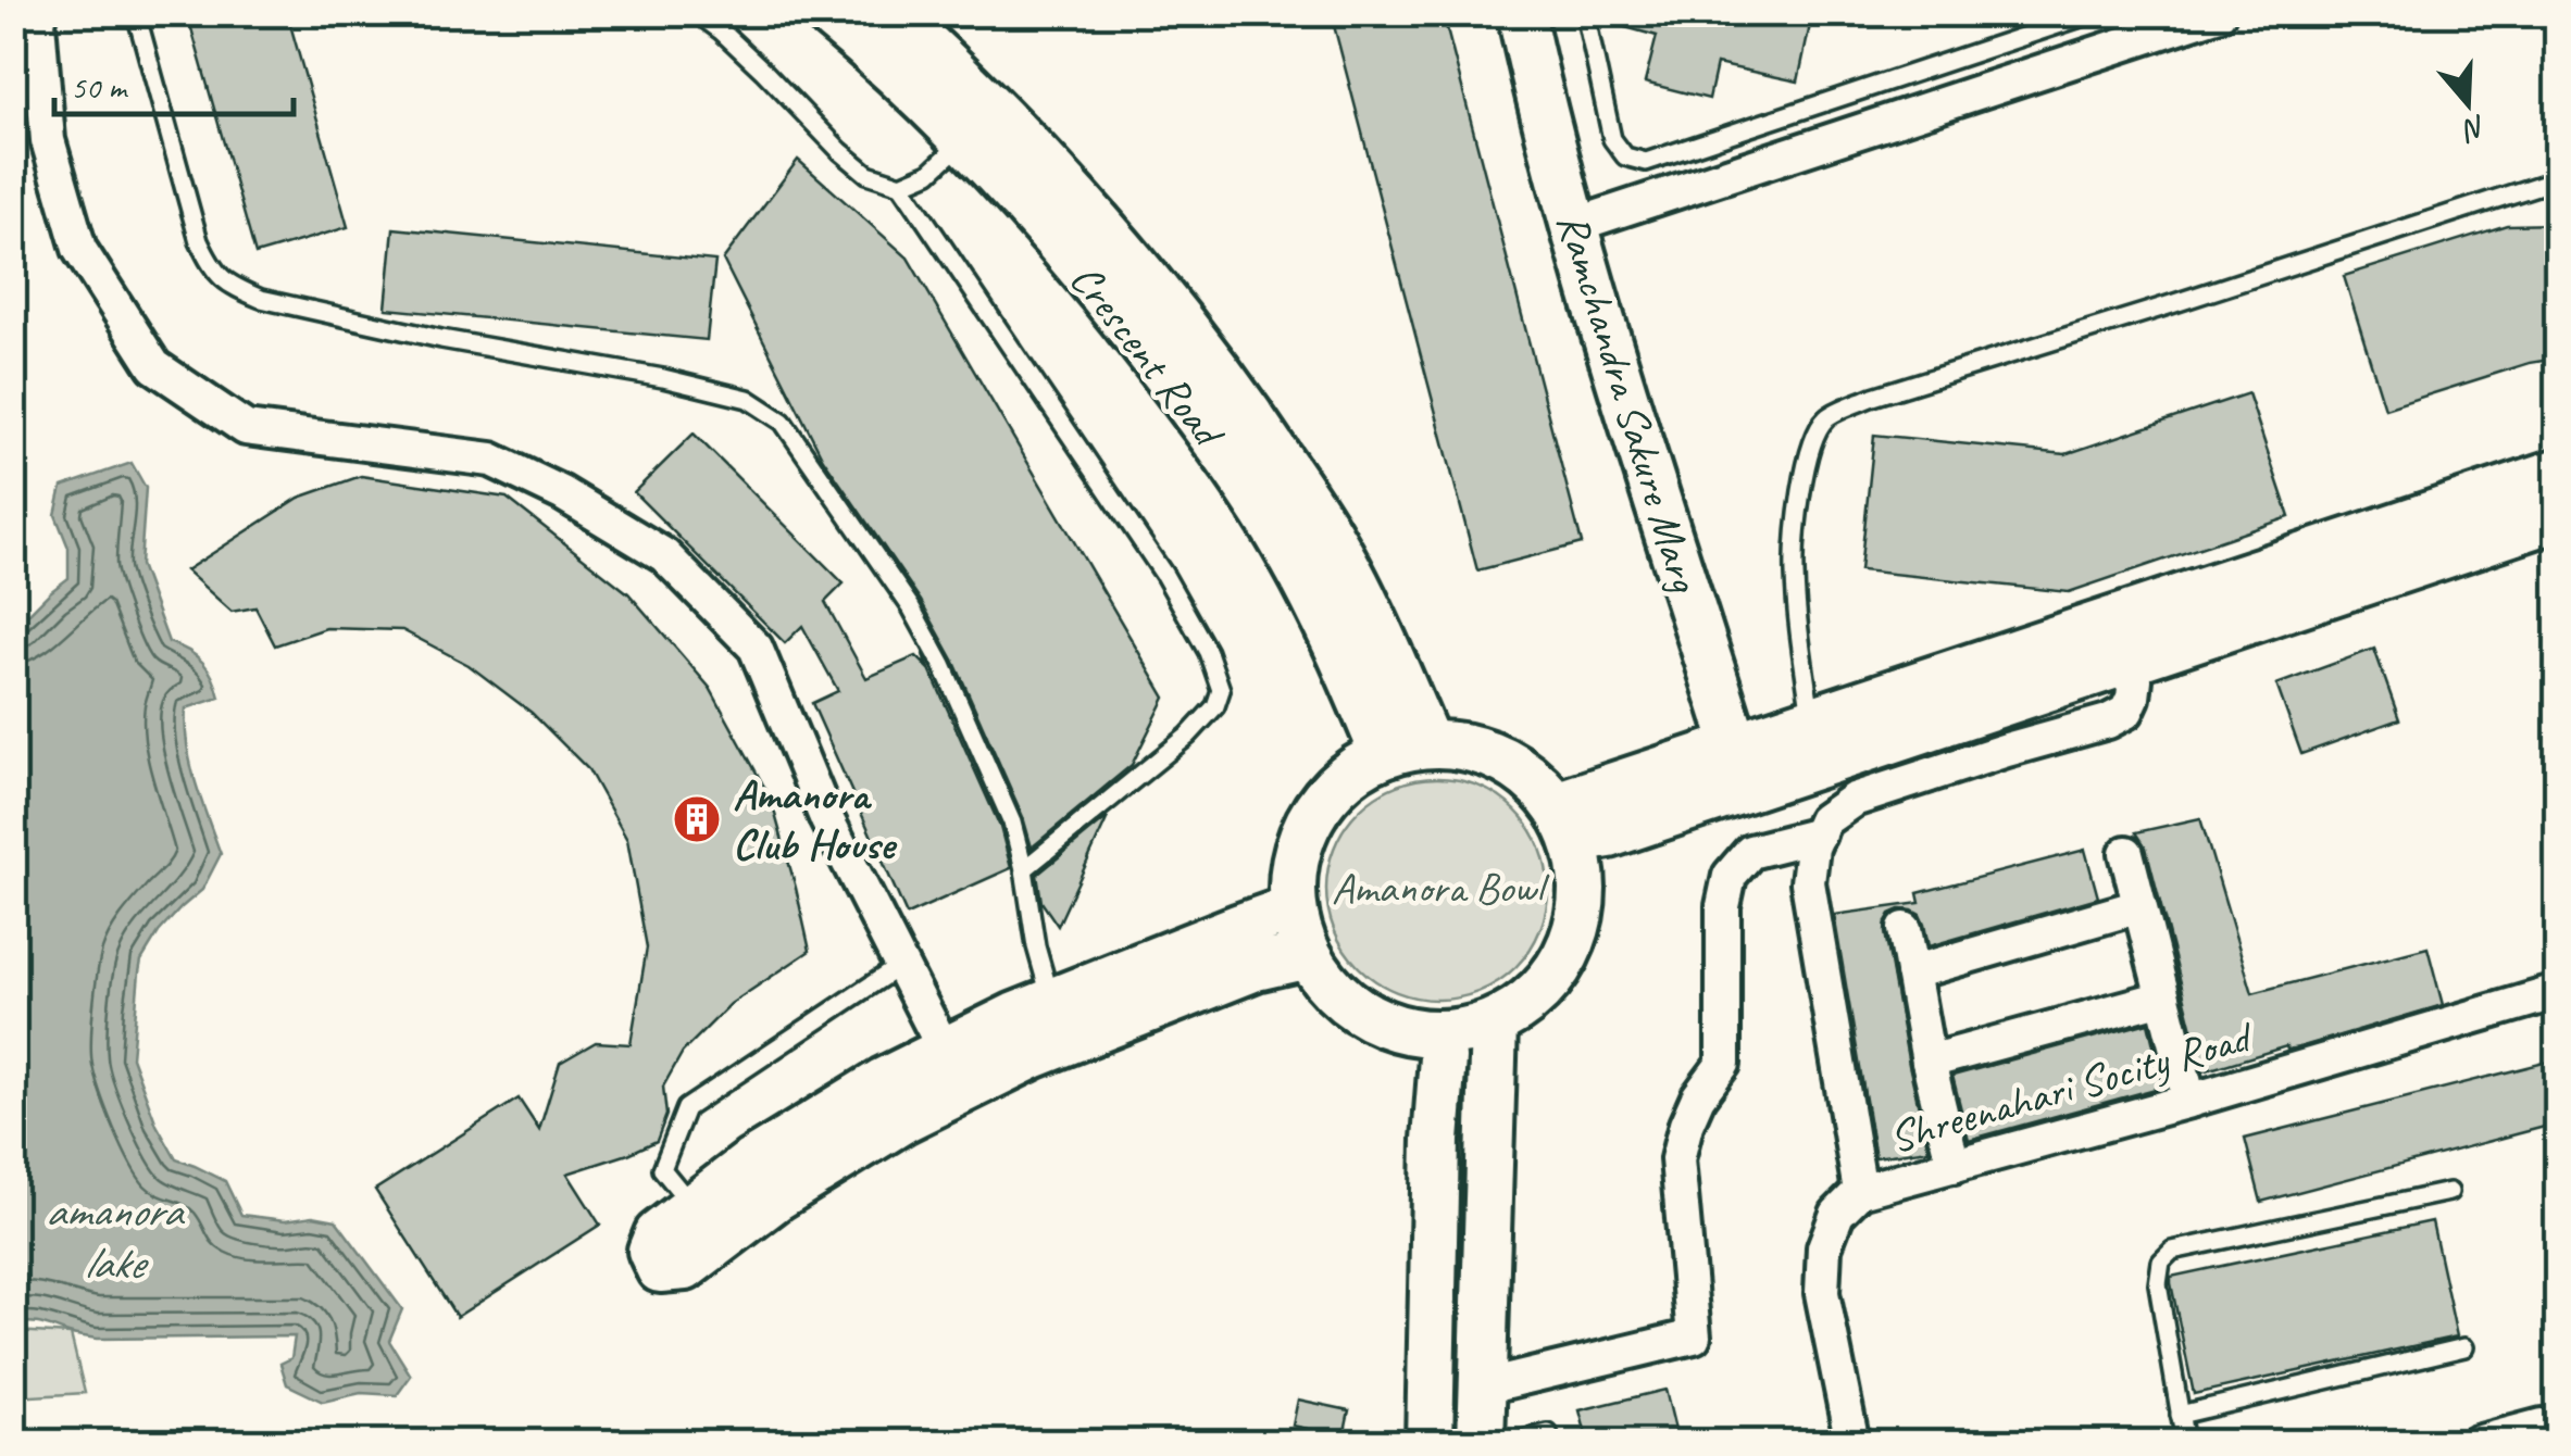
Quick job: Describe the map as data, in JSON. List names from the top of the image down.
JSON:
{
  "streets": {
    "street": ["Crescent Road", "Ramchandra Sakure Marg", "Shreenahari Socity Road"]
  },
  "water": ["amanora lake"],
  "parks": ["Amanora Bowl"],
  "places": {
    "building": ["Amanora Club House"]
  },
  "scale_bar": "50 m",
  "north": "bottom"
}
